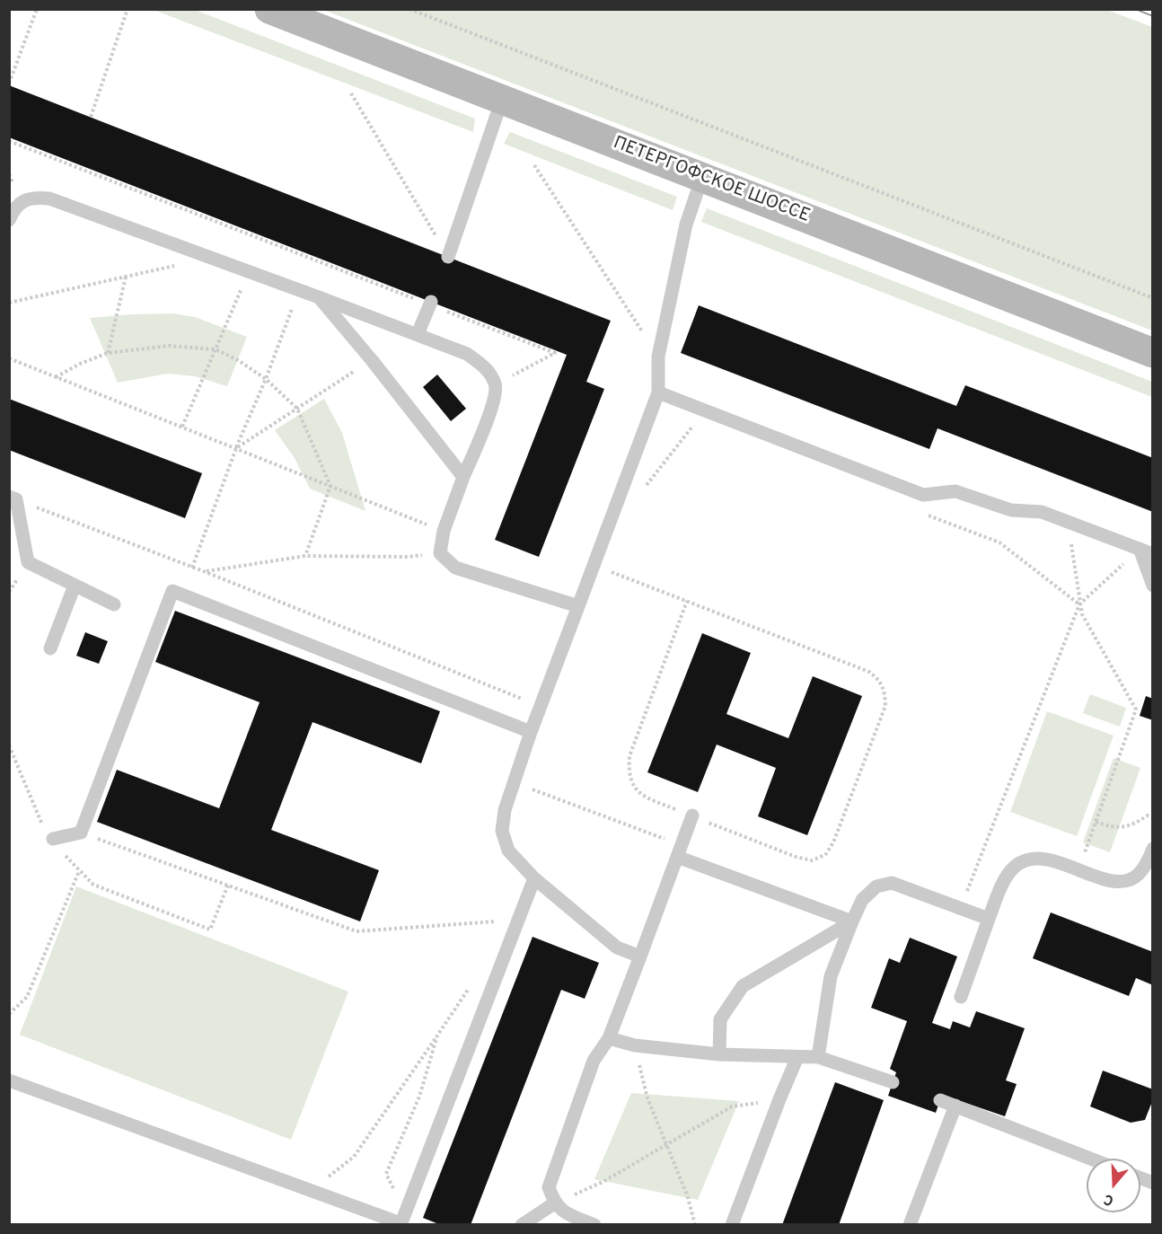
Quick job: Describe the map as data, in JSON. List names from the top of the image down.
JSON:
{
  "streets": {
    "street": ["ПЕТЕРГОФСКОЕ ШОССЕ"]
  },
  "north": "bottom"
}
